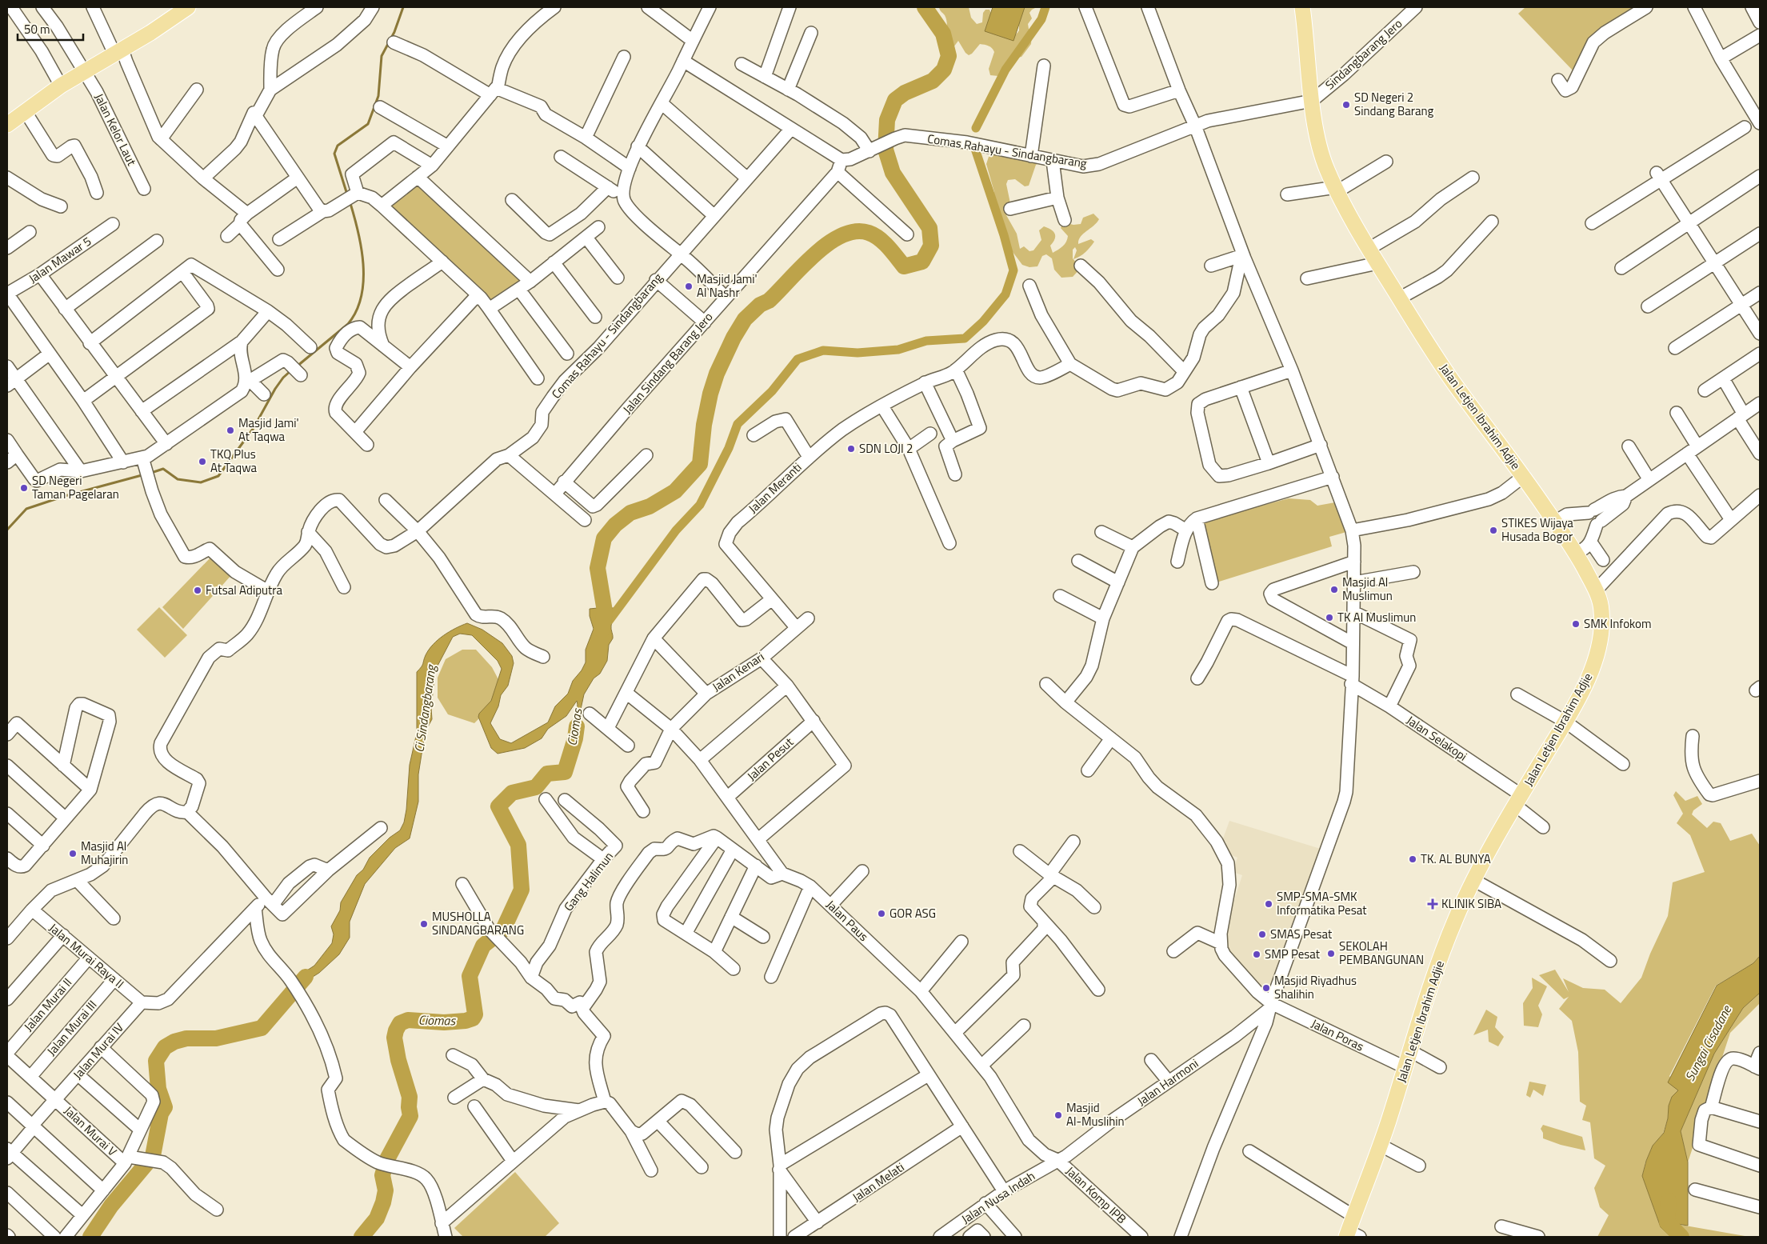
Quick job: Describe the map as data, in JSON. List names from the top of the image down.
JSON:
{
  "streets": {
    "main road": ["Jalan Letjen Ibrahim Adjie"],
    "street": [
      "Sindangbarang Jero",
      "Jalan Kelor Laut",
      "Comas Rahayu - Sindangbarang",
      "Jalan Mawar 5",
      "Jalan Sindang Barang Jero",
      "Jalan Meranti",
      "Jalan Kenari",
      "Jalan Selakopi",
      "Jalan Pesut",
      "Gang Halimun",
      "Jalan Paus",
      "Jalan Murai Raya II",
      "Jalan Murai II",
      "Jalan Murai III",
      "Jalan Poras",
      "Jalan Murai IV",
      "Jalan Harmoni",
      "Jalan Murai V",
      "Jalan Melati",
      "Jalan Komp IPB",
      "Jalan Nusa Indah"
    ]
  },
  "crossings": [
    ["Sindangbarang Jero", "Comas Rahayu - Sindangbarang"],
    ["Sindangbarang Jero", "Jalan Letjen Ibrahim Adjie"],
    ["Comas Rahayu - Sindangbarang", "Jalan Sindang Barang Jero"],
    ["Comas Rahayu - Sindangbarang", "Jalan Letjen Ibrahim Adjie"],
    ["Jalan Letjen Ibrahim Adjie", "Jalan Selakopi"],
    ["Jalan Letjen Ibrahim Adjie", "Jalan Poras"],
    ["Jalan Meranti", "Jalan Kenari"],
    ["Jalan Paus", "Jalan Harmoni"],
    ["Jalan Paus", "Jalan Komp IPB"],
    ["Jalan Paus", "Jalan Nusa Indah"],
    ["Jalan Murai Raya II", "Jalan Murai II"],
    ["Jalan Murai Raya II", "Jalan Murai III"],
    ["Jalan Murai Raya II", "Jalan Murai IV"],
    ["Jalan Murai III", "Jalan Murai V"],
    ["Jalan Poras", "Jalan Harmoni"],
    ["Jalan Murai IV", "Jalan Murai V"],
    ["Jalan Harmoni", "Jalan Komp IPB"],
    ["Jalan Harmoni", "Jalan Nusa Indah"],
    ["Jalan Komp IPB", "Jalan Nusa Indah"]
  ],
  "water": ["Ci Sindangbarang", "Ciomas", "Sungai Cisadane"],
  "places": {
    "other": [
      "SD Negeri 2 Sindang Barang",
      "Masjid Jami' Al Nashr",
      "Masjid Jami' At Taqwa",
      "SDN LOJI 2",
      "TKQ Plus At Taqwa",
      "SD Negeri Taman Pagelaran",
      "STIKES Wijaya Husada Bogor",
      "Masjid Al Muslimun",
      "Futsal Adiputra",
      "TK Al Muslimun",
      "SMK Infokom",
      "Masjid Al Muhajirin",
      "TK. AL BUNYA",
      "SMP-SMA-SMK Informatika Pesat",
      "GOR ASG",
      "MUSHOLLA SINDANGBARANG",
      "SMAS Pesat",
      "SEKOLAH PEMBANGUNAN",
      "SMP Pesat",
      "Masjid Riyadhus Shalihin",
      "Masjid Al-Muslihin"
    ],
    "health": ["KLINIK SIBA"]
  },
  "scale_bar": "50 m"
}
